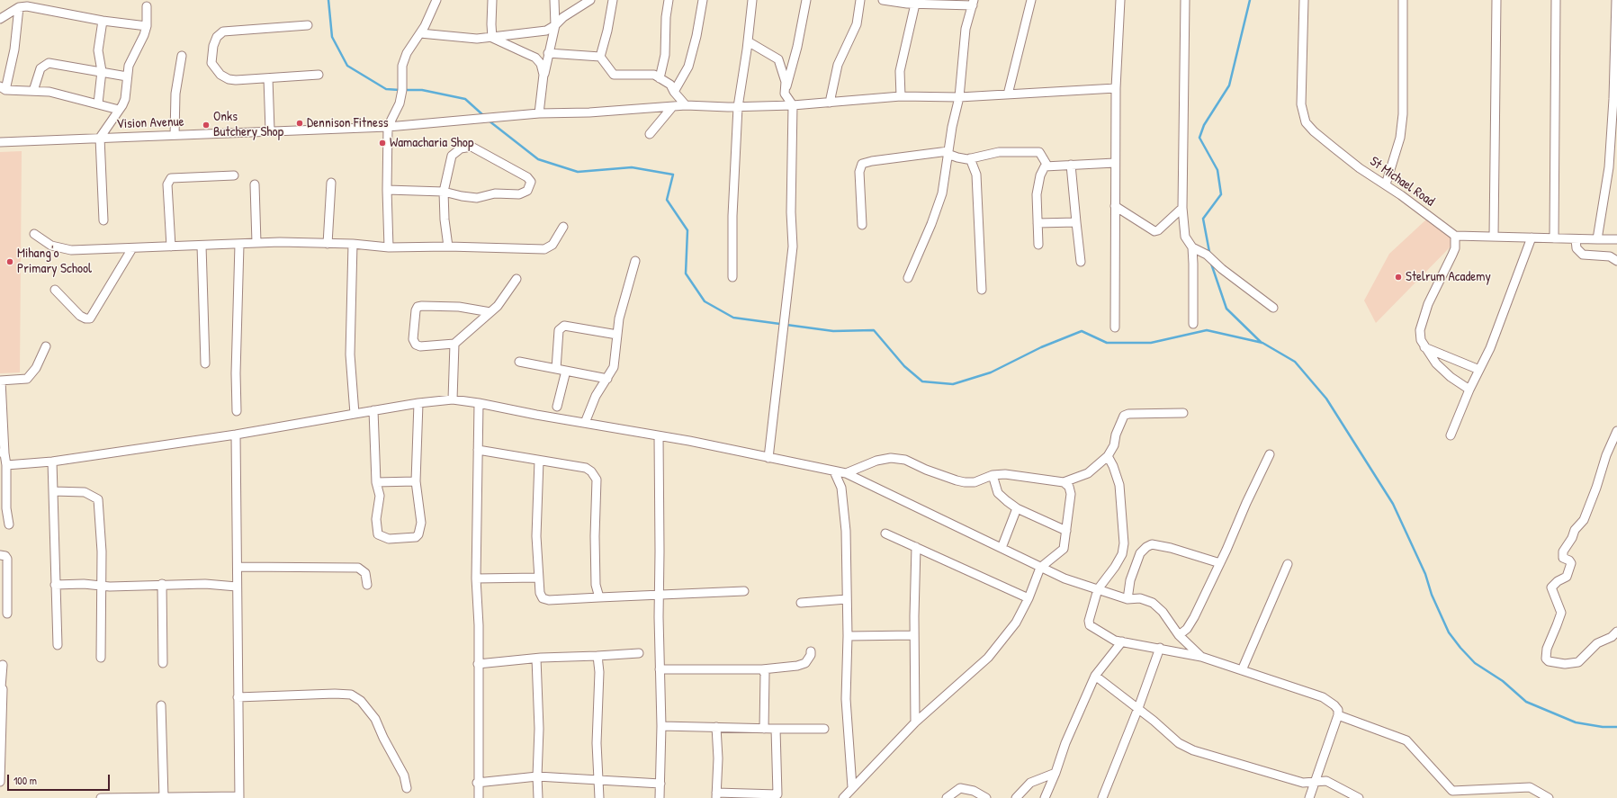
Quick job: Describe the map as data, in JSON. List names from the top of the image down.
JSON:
{
  "streets": {
    "street": ["Vision Avenue", "St Michael Road"]
  },
  "places": [
    "Dennison Fitness",
    "Onks Butchery Shop",
    "Wamacharia Shop",
    "Mihang'o Primary School",
    "Stelrum Academy"
  ],
  "scale_bar": "100 m"
}
